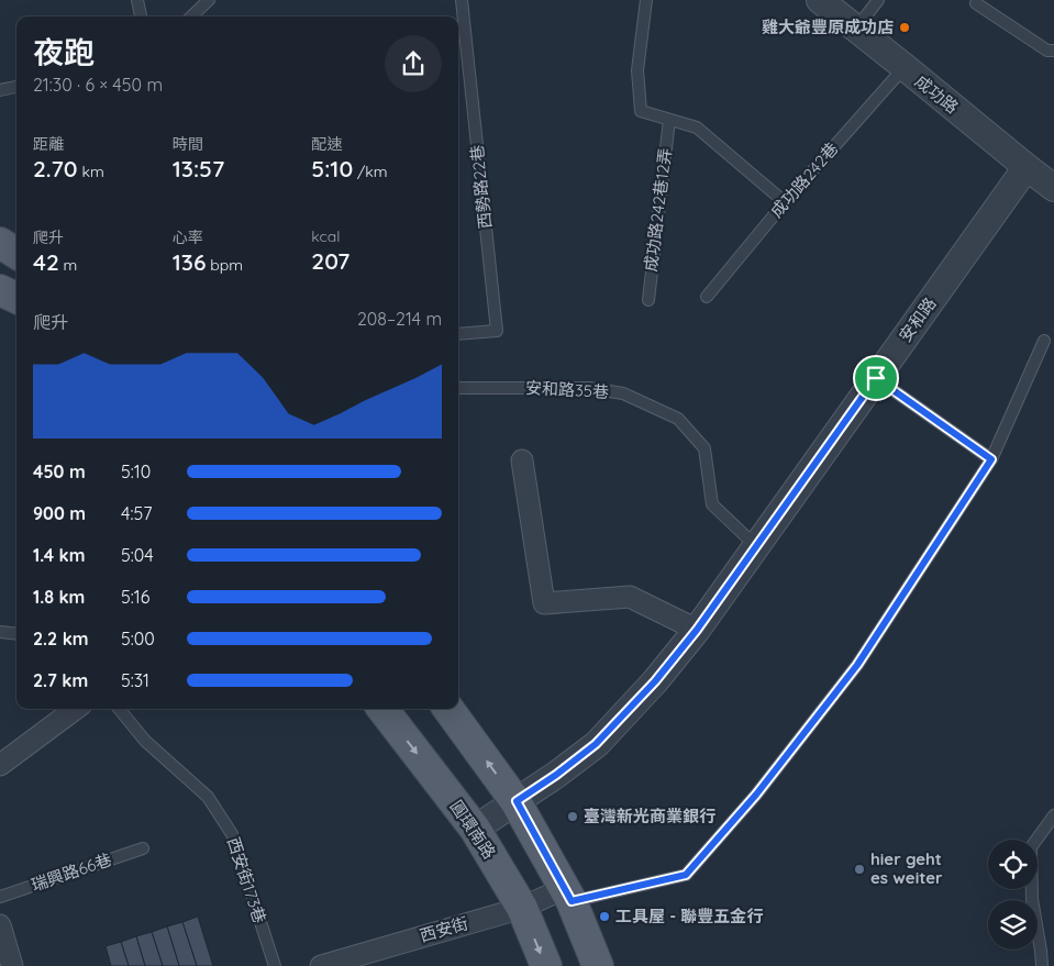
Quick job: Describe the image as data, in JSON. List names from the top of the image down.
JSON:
{
  "streets": {
    "main road": ["圓環南路"],
    "street": ["成功路", "安和路", "西安街"],
    "lane": [
      "成功路242巷",
      "西勢路22巷",
      "成功路242巷12弄",
      "安和路35巷",
      "瑞興路66巷",
      "西安街173巷"
    ]
  },
  "crossings": [
    ["成功路", "成功路242巷"],
    ["成功路", "安和路"],
    ["安和路", "安和路35巷"],
    ["安和路", "圓環南路"],
    ["圓環南路", "西安街"]
  ],
  "places": [
    "雞大爺豐原成功店",
    "臺灣新光商業銀行",
    "hier geht es weiter",
    "工具屋 - 聯豐五金行"
  ],
  "page": {
    "heading": ["夜跑", "21:30 · 6 × 450 m"],
    "stats": [
      ["距離", "2.70 km"],
      ["時間", "13:57"],
      ["配速", "5:10 /km"],
      ["爬升", "42 m"],
      ["心率", "136 bpm"],
      ["kcal", "207"]
    ],
    "chart": ["爬升", "208–214 m"],
    "list": [
      {
        "name": "450 m",
        "note": "5:10"
      },
      {
        "name": "900 m",
        "note": "4:57"
      },
      {
        "name": "1.4 km",
        "note": "5:04"
      },
      {
        "name": "1.8 km",
        "note": "5:16"
      },
      {
        "name": "2.2 km",
        "note": "5:00"
      },
      {
        "name": "2.7 km",
        "note": "5:31"
      }
    ]
  }
}
